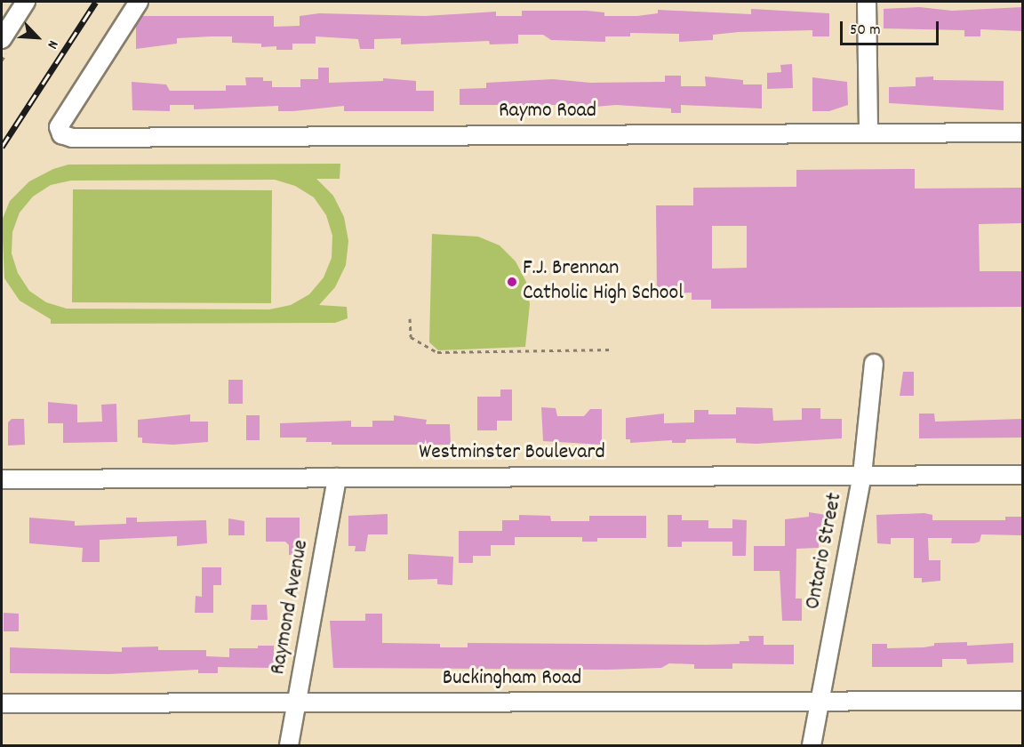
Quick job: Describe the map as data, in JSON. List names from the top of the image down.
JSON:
{
  "streets": {
    "street": [
      "Raymo Road",
      "Westminster Boulevard",
      "Ontario Street",
      "Raymond Avenue",
      "Buckingham Road"
    ]
  },
  "crossings": [
    ["Westminster Boulevard", "Ontario Street"],
    ["Westminster Boulevard", "Raymond Avenue"],
    ["Ontario Street", "Buckingham Road"],
    ["Raymond Avenue", "Buckingham Road"]
  ],
  "places": ["F.J. Brennan Catholic High School"],
  "scale_bar": "50 m",
  "north": "bottom right"
}
